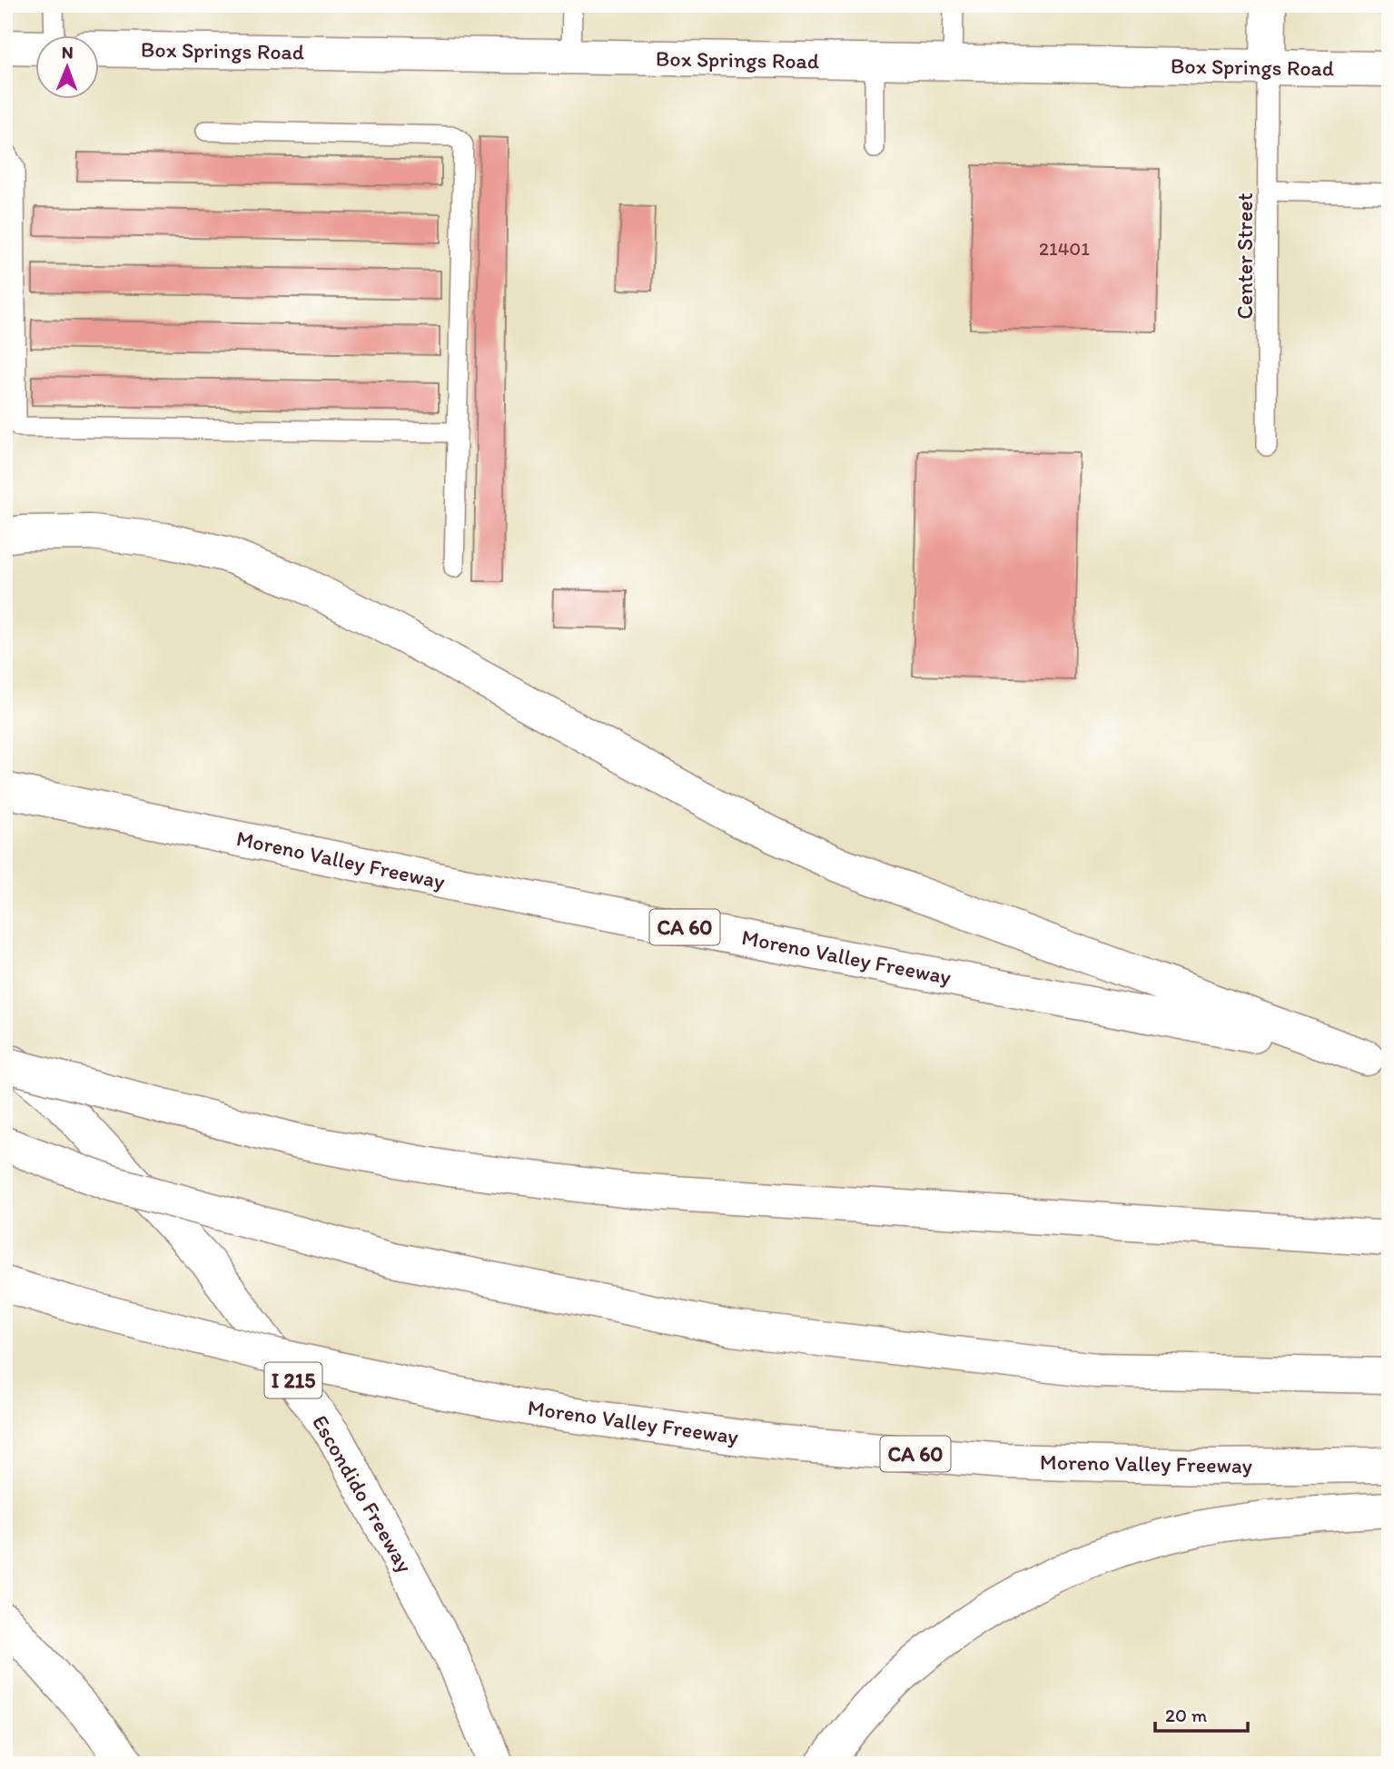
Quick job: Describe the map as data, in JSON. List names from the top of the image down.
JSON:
{
  "streets": {
    "main road": [
      "Box Springs Road",
      "Moreno Valley Freeway",
      "CA 60",
      "I 215",
      "Escondido Freeway"
    ],
    "lane": ["Center Street"]
  },
  "crossings": [
    ["Box Springs Road", "Center Street"]
  ],
  "house_numbers": ["21401"],
  "scale_bar": "20 m",
  "north": "top"
}
